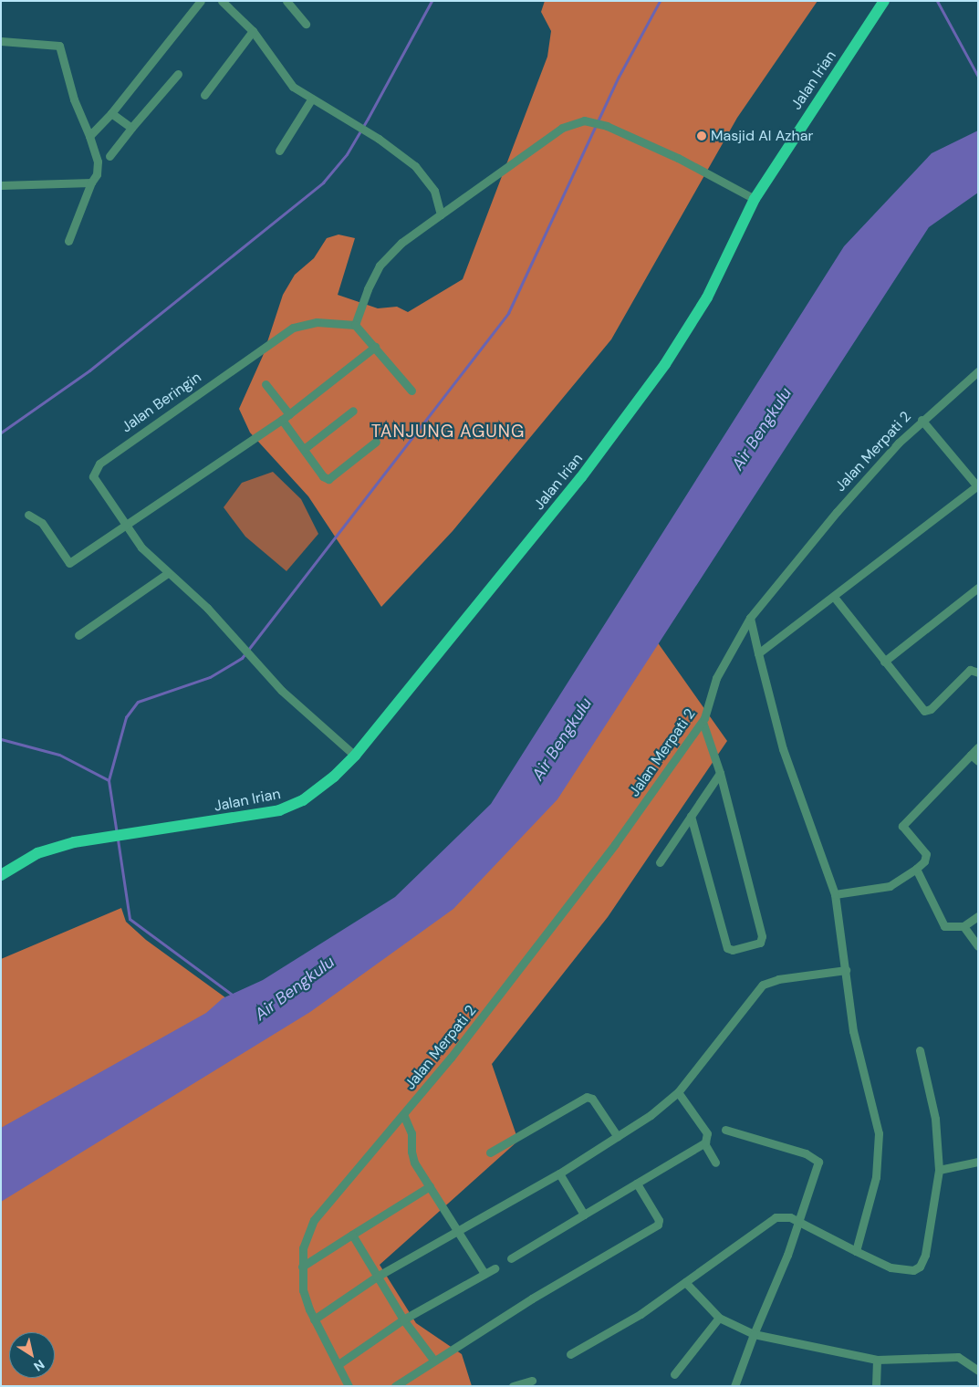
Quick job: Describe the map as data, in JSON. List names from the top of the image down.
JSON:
{
  "streets": {
    "main road": ["Jalan Irian"],
    "street": ["Jalan Beringin", "Jalan Merpati 2"]
  },
  "crossings": [
    ["Jalan Irian", "Jalan Beringin"]
  ],
  "districts": ["TANJUNG AGUNG"],
  "water": ["Air Bengkulu"],
  "places": ["Masjid Al Azhar"],
  "north": "bottom right"
}
